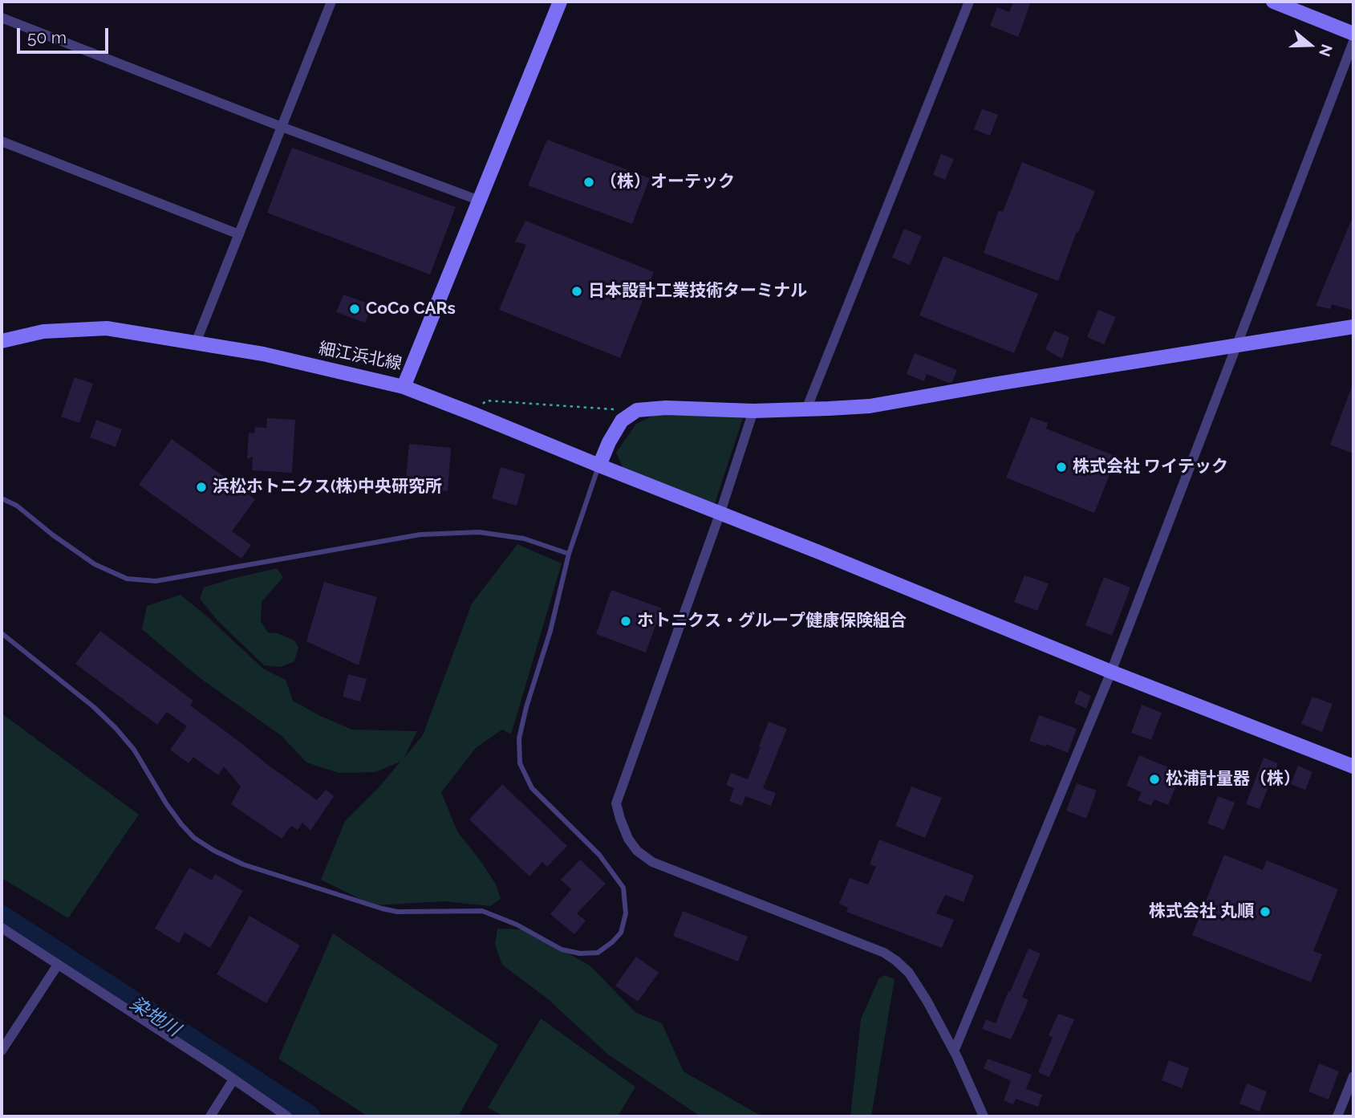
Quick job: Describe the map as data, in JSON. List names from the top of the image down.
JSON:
{
  "streets": {
    "street": ["細江浜北線"]
  },
  "water": ["染地川"],
  "places": [
    "（株）オーテック",
    "日本設計工業技術ターミナル",
    "CoCo CARs",
    "株式会社 ワイテック",
    "浜松ホトニクス(株)中央研究所",
    "ホトニクス・グループ健康保険組合",
    "松浦計量器（株）",
    "株式会社 丸順"
  ],
  "scale_bar": "50 m",
  "north": "right"
}
